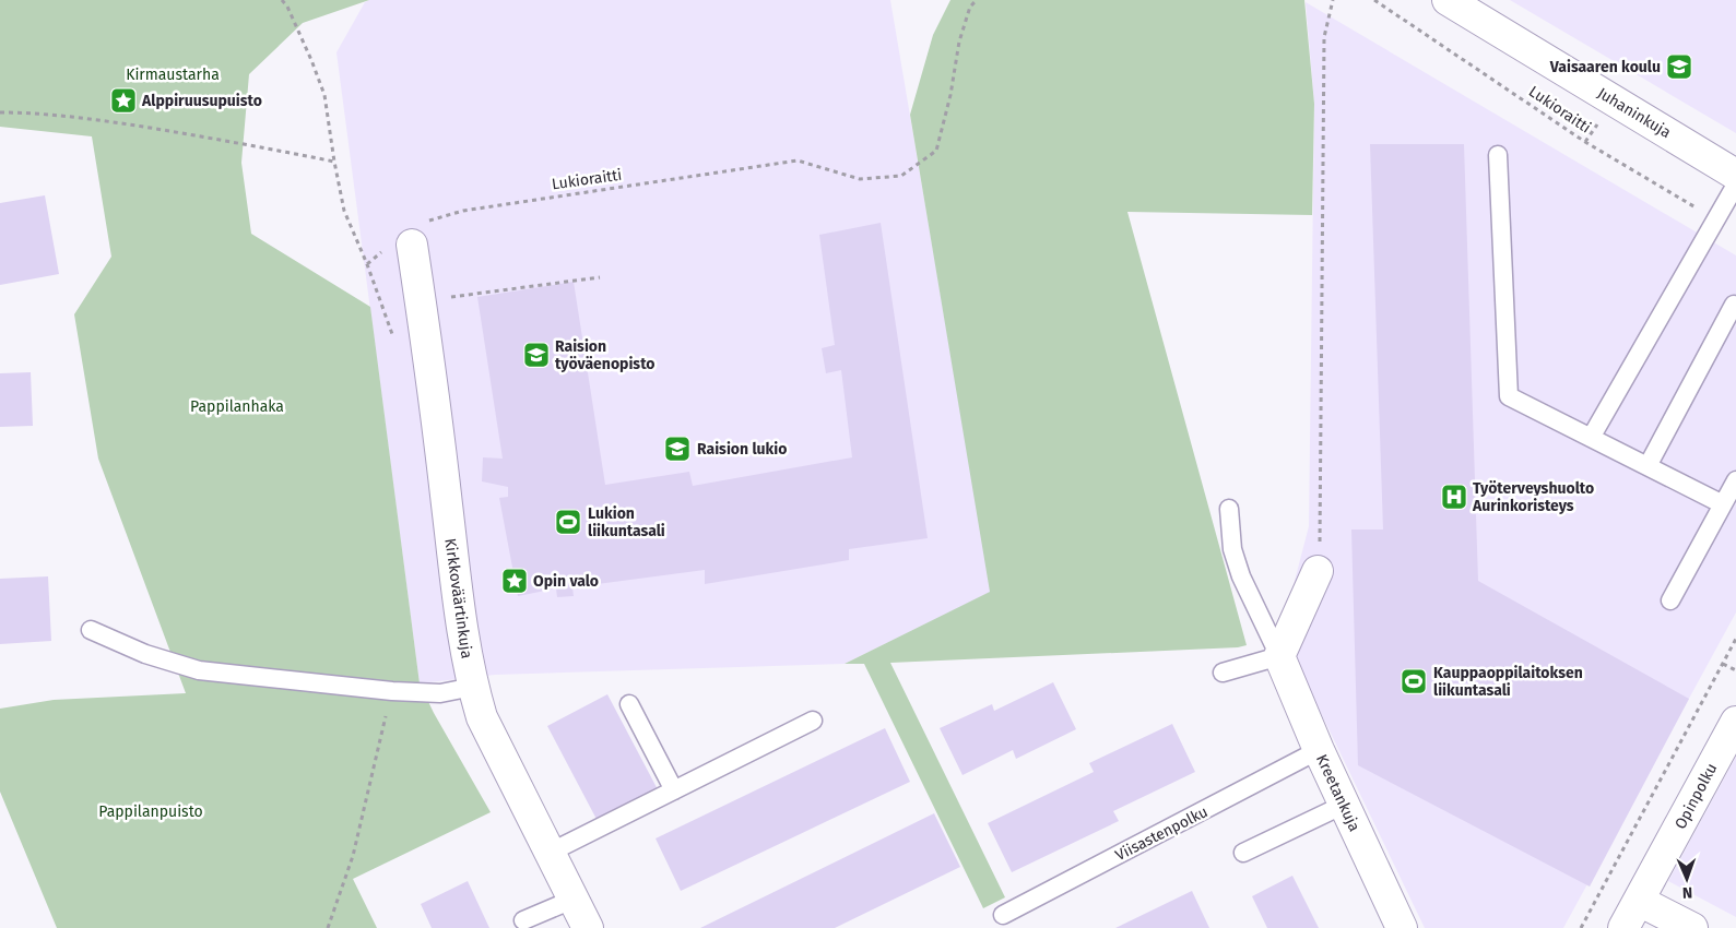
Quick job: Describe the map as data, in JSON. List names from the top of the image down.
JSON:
{
  "streets": {
    "street": [
      "Juhaninkuja",
      "Kirkkoväärtinkuja",
      "Kreetankuja",
      "Opinpolku"
    ],
    "lane": ["Viisastenpolku"],
    "path": ["Lukioraitti"]
  },
  "crossings": [
    ["Lukioraitti", "Kirkkoväärtinkuja"],
    ["Kreetankuja", "Viisastenpolku"]
  ],
  "parks": ["Kirmaustarha", "Pappilanhaka", "Pappilanpuisto"],
  "places": {
    "school or university": ["Vaisaaren koulu", "Raision työväenopisto", "Raision lukio"],
    "place": ["Alppiruusupuisto", "Opin valo"],
    "hospital": ["Työterveyshuolto Aurinkoristeys"],
    "sports": ["Lukion liikuntasali", "Kauppaoppilaitoksen liikuntasali"]
  },
  "north": "bottom"
}
